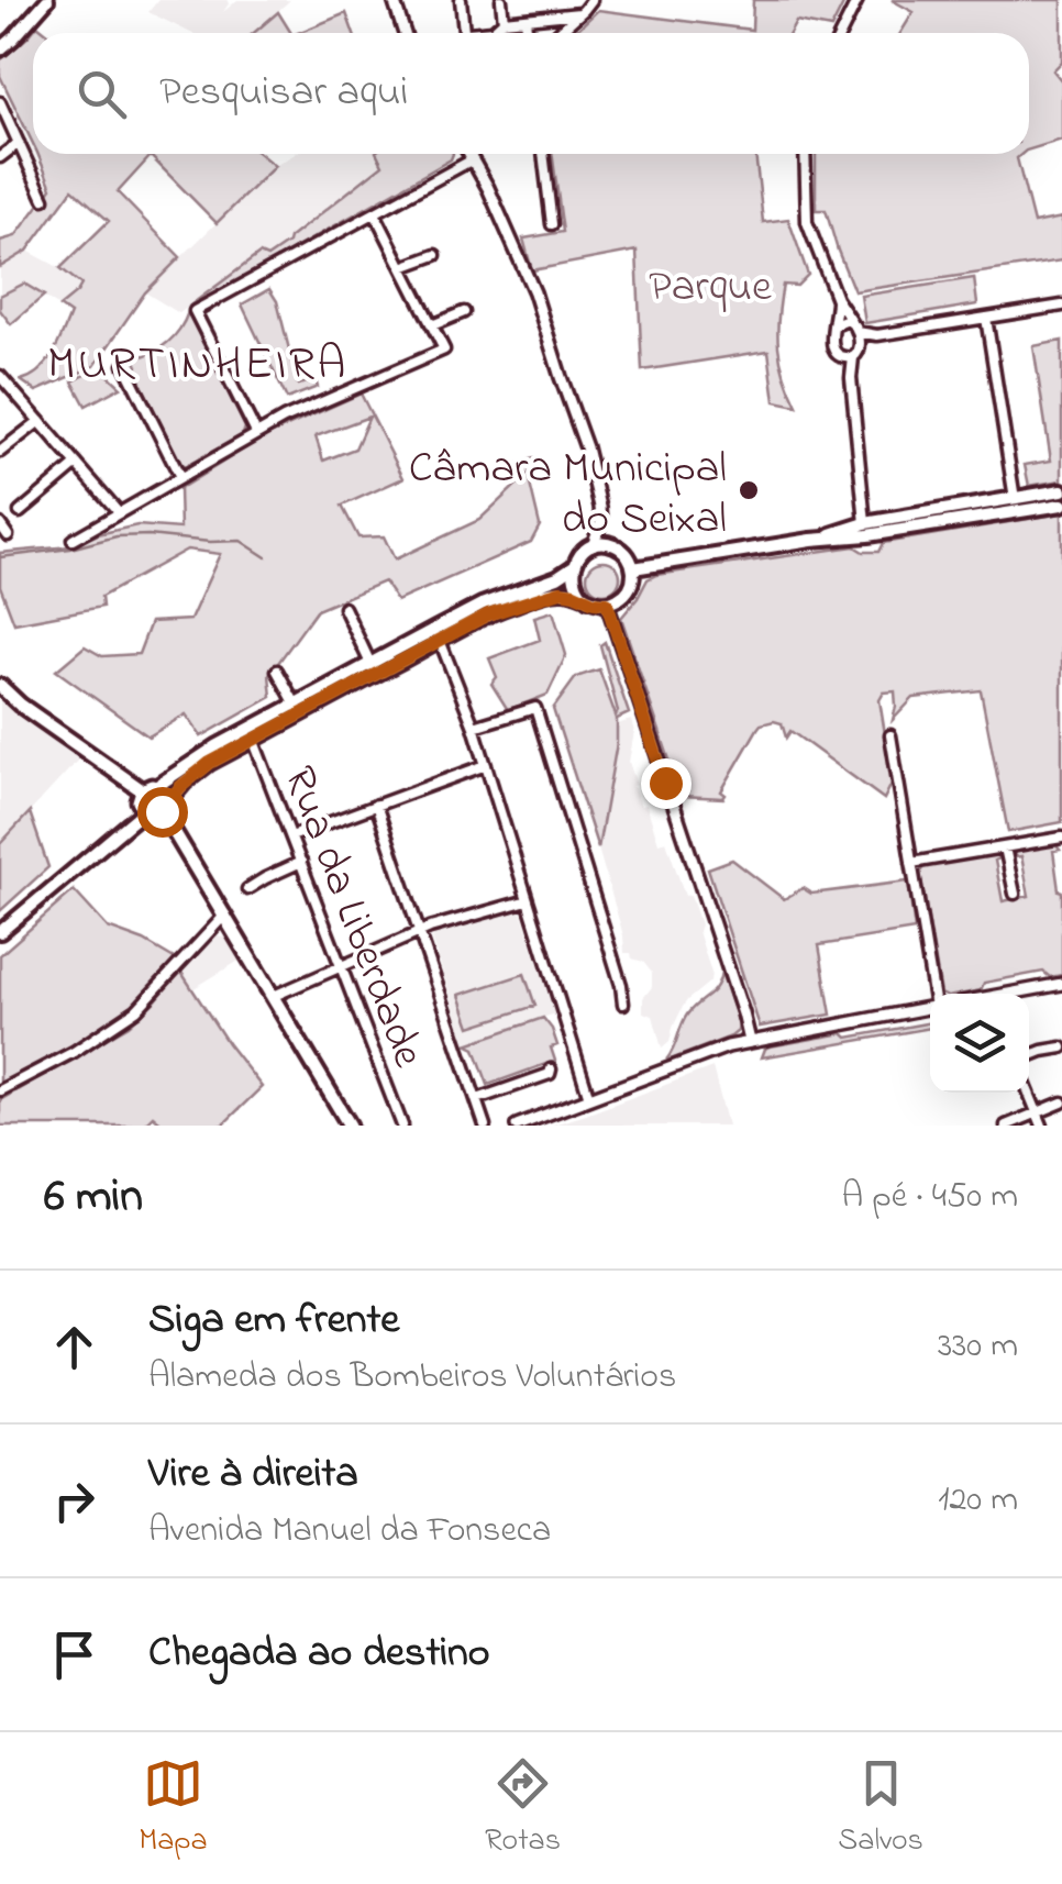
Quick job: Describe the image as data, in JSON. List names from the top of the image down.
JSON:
{
  "streets": {
    "street": ["Rua da Liberdade"]
  },
  "districts": ["MURTINHEIRA"],
  "parks": ["Parque"],
  "places": ["Câmara Municipal do Seixal"],
  "page": {
    "search": "Pesquisar aqui",
    "heading": ["6 min", "A pé · 450 m"],
    "list": [
      ["Siga em frente", "Alameda dos Bombeiros Voluntários", "330 m"],
      ["Vire à direita", "Avenida Manuel da Fonseca", "120 m"],
      "Chegada ao destino"
    ],
    "nav": ["Mapa", "Rotas", "Salvos"]
  }
}
